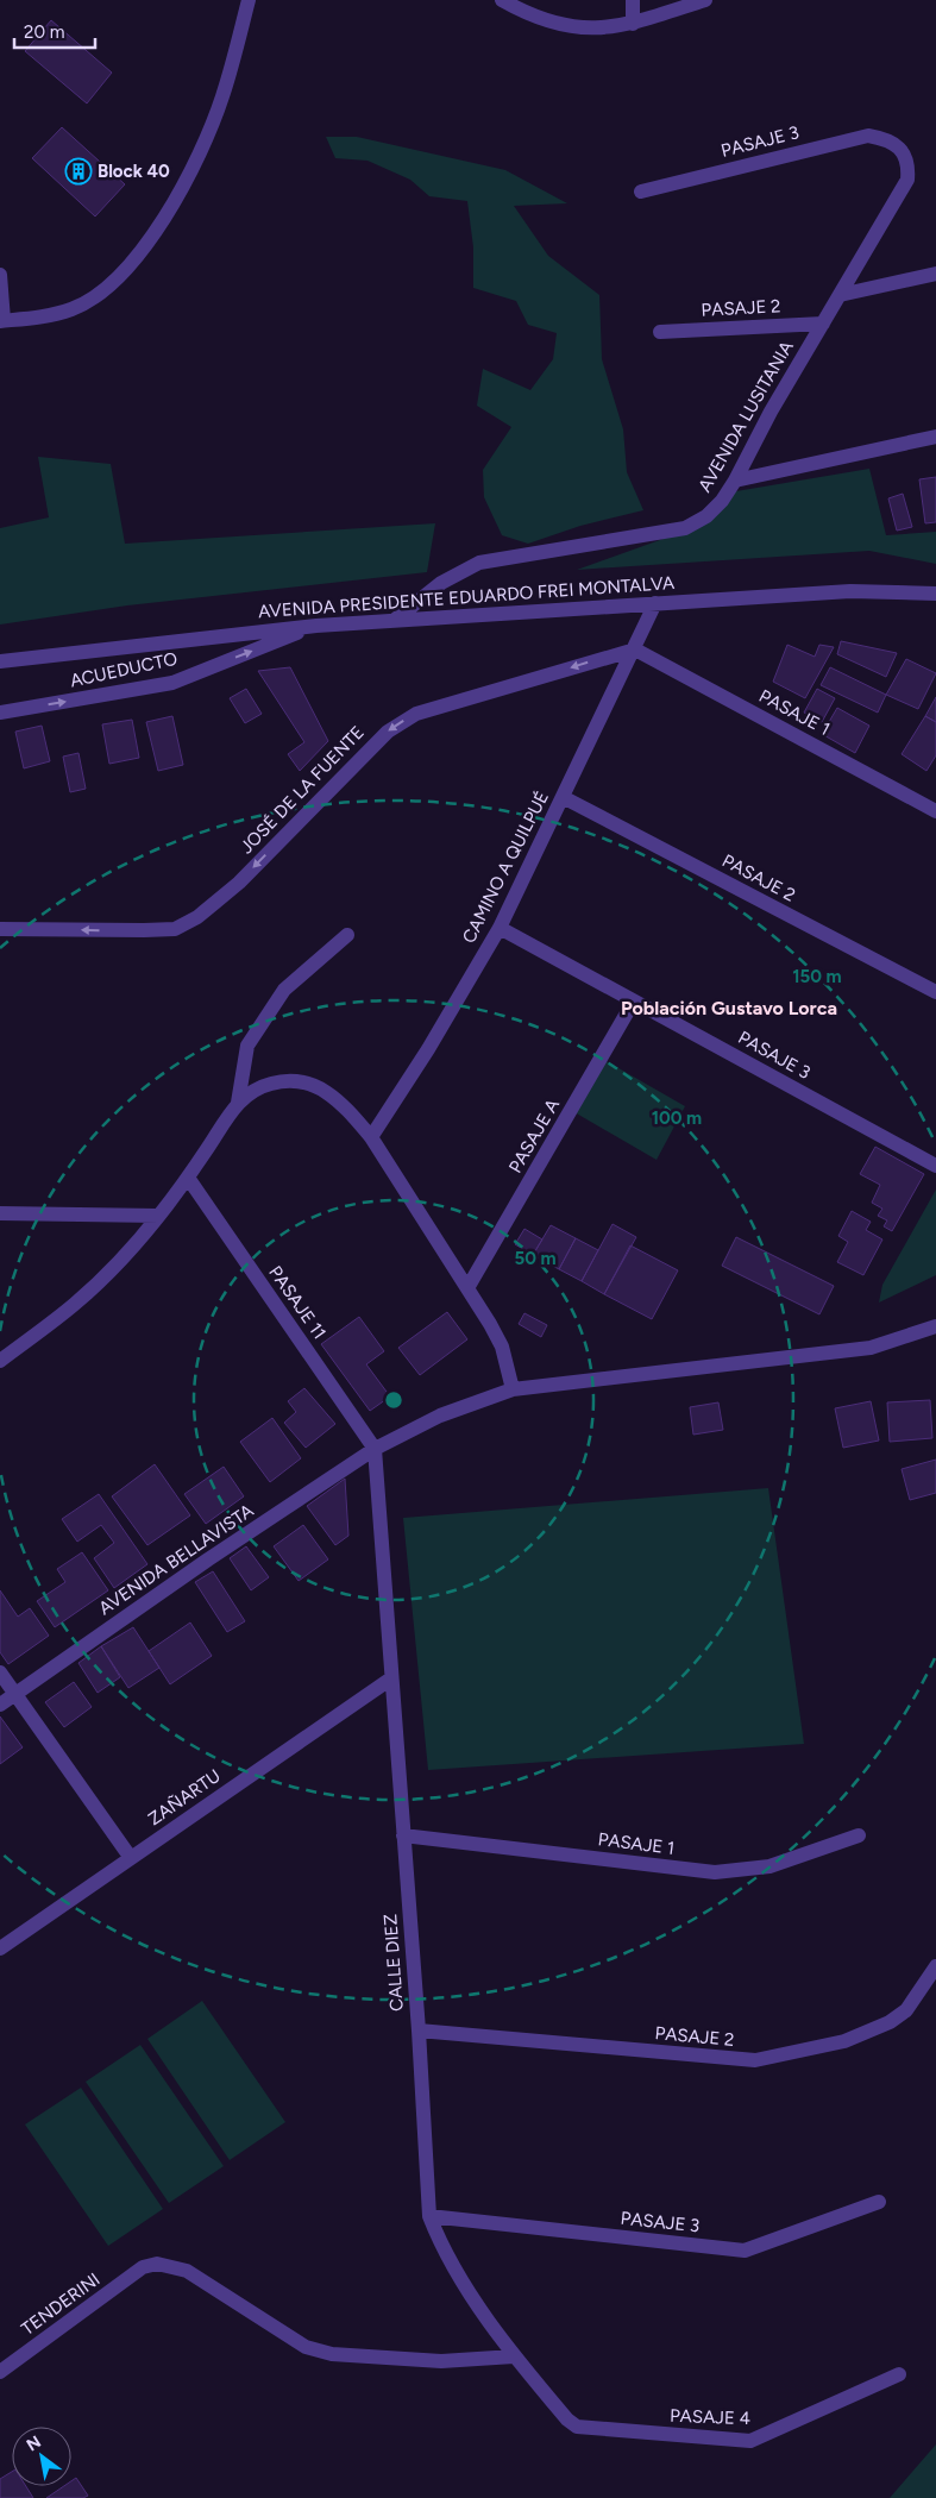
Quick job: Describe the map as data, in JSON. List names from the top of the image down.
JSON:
{
  "streets": {
    "street": [
      "PASAJE 3",
      "PASAJE 2",
      "AVENIDA LUSITANIA",
      "AVENIDA PRESIDENTE EDUARDO FREI MONTALVA",
      "ACUEDUCTO",
      "PASAJE 1",
      "JOSÉ DE LA FUENTE",
      "CAMINO A QUILPUÉ",
      "PASAJE A",
      "PASAJE 11",
      "AVENIDA BELLAVISTA",
      "ZAÑARTU",
      "CALLE DIEZ",
      "TENDERINI",
      "PASAJE 4"
    ]
  },
  "crossings": [
    ["PASAJE 3", "AVENIDA LUSITANIA"],
    ["PASAJE 3", "CAMINO A QUILPUÉ"],
    ["PASAJE 3", "PASAJE A"],
    ["PASAJE 3", "CALLE DIEZ"],
    ["PASAJE 2", "AVENIDA LUSITANIA"],
    ["PASAJE 2", "CAMINO A QUILPUÉ"],
    ["PASAJE 2", "CALLE DIEZ"],
    ["AVENIDA LUSITANIA", "AVENIDA PRESIDENTE EDUARDO FREI MONTALVA"],
    ["AVENIDA PRESIDENTE EDUARDO FREI MONTALVA", "ACUEDUCTO"],
    ["AVENIDA PRESIDENTE EDUARDO FREI MONTALVA", "CAMINO A QUILPUÉ"],
    ["PASAJE 1", "JOSÉ DE LA FUENTE"],
    ["PASAJE 1", "CAMINO A QUILPUÉ"],
    ["PASAJE 1", "CALLE DIEZ"],
    ["JOSÉ DE LA FUENTE", "CAMINO A QUILPUÉ"],
    ["PASAJE 11", "AVENIDA BELLAVISTA"],
    ["PASAJE 11", "CALLE DIEZ"],
    ["AVENIDA BELLAVISTA", "CALLE DIEZ"],
    ["ZAÑARTU", "CALLE DIEZ"],
    ["CALLE DIEZ", "TENDERINI"],
    ["CALLE DIEZ", "PASAJE 4"]
  ],
  "one_way": ["ACUEDUCTO", "JOSÉ DE LA FUENTE"],
  "districts": ["Población Gustavo Lorca"],
  "places": {
    "building": ["Block 40"]
  },
  "scale_bar": "20 m",
  "north": "top left",
  "rings": ["150 m", "100 m", "50 m"]
}
